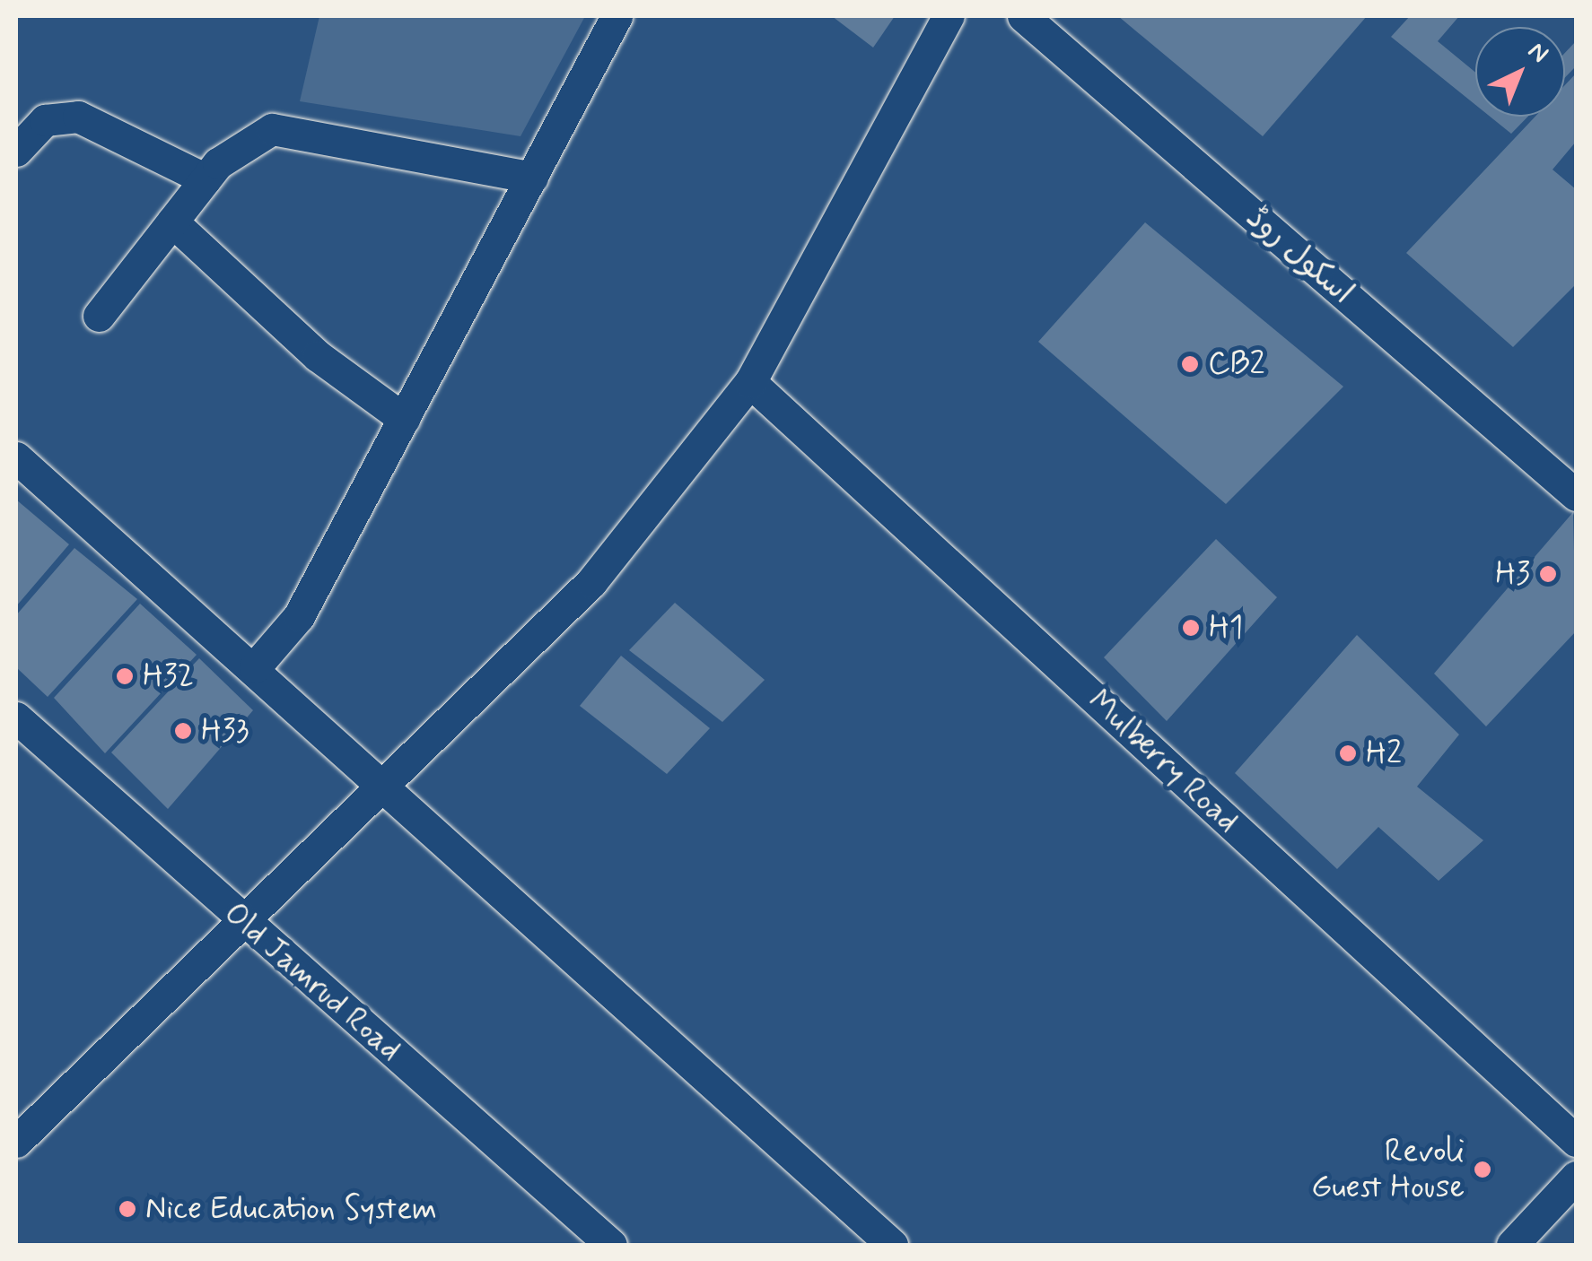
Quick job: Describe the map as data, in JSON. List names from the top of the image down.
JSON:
{
  "streets": {
    "street": ["اسکول روڈ", "Mulberry Road", "Old Jamrud Road"]
  },
  "places": [
    "CB2",
    "H3",
    "H1",
    "H32",
    "H33",
    "H2",
    "Revoli Guest House",
    "Nice Education System"
  ],
  "north": "top right"
}
